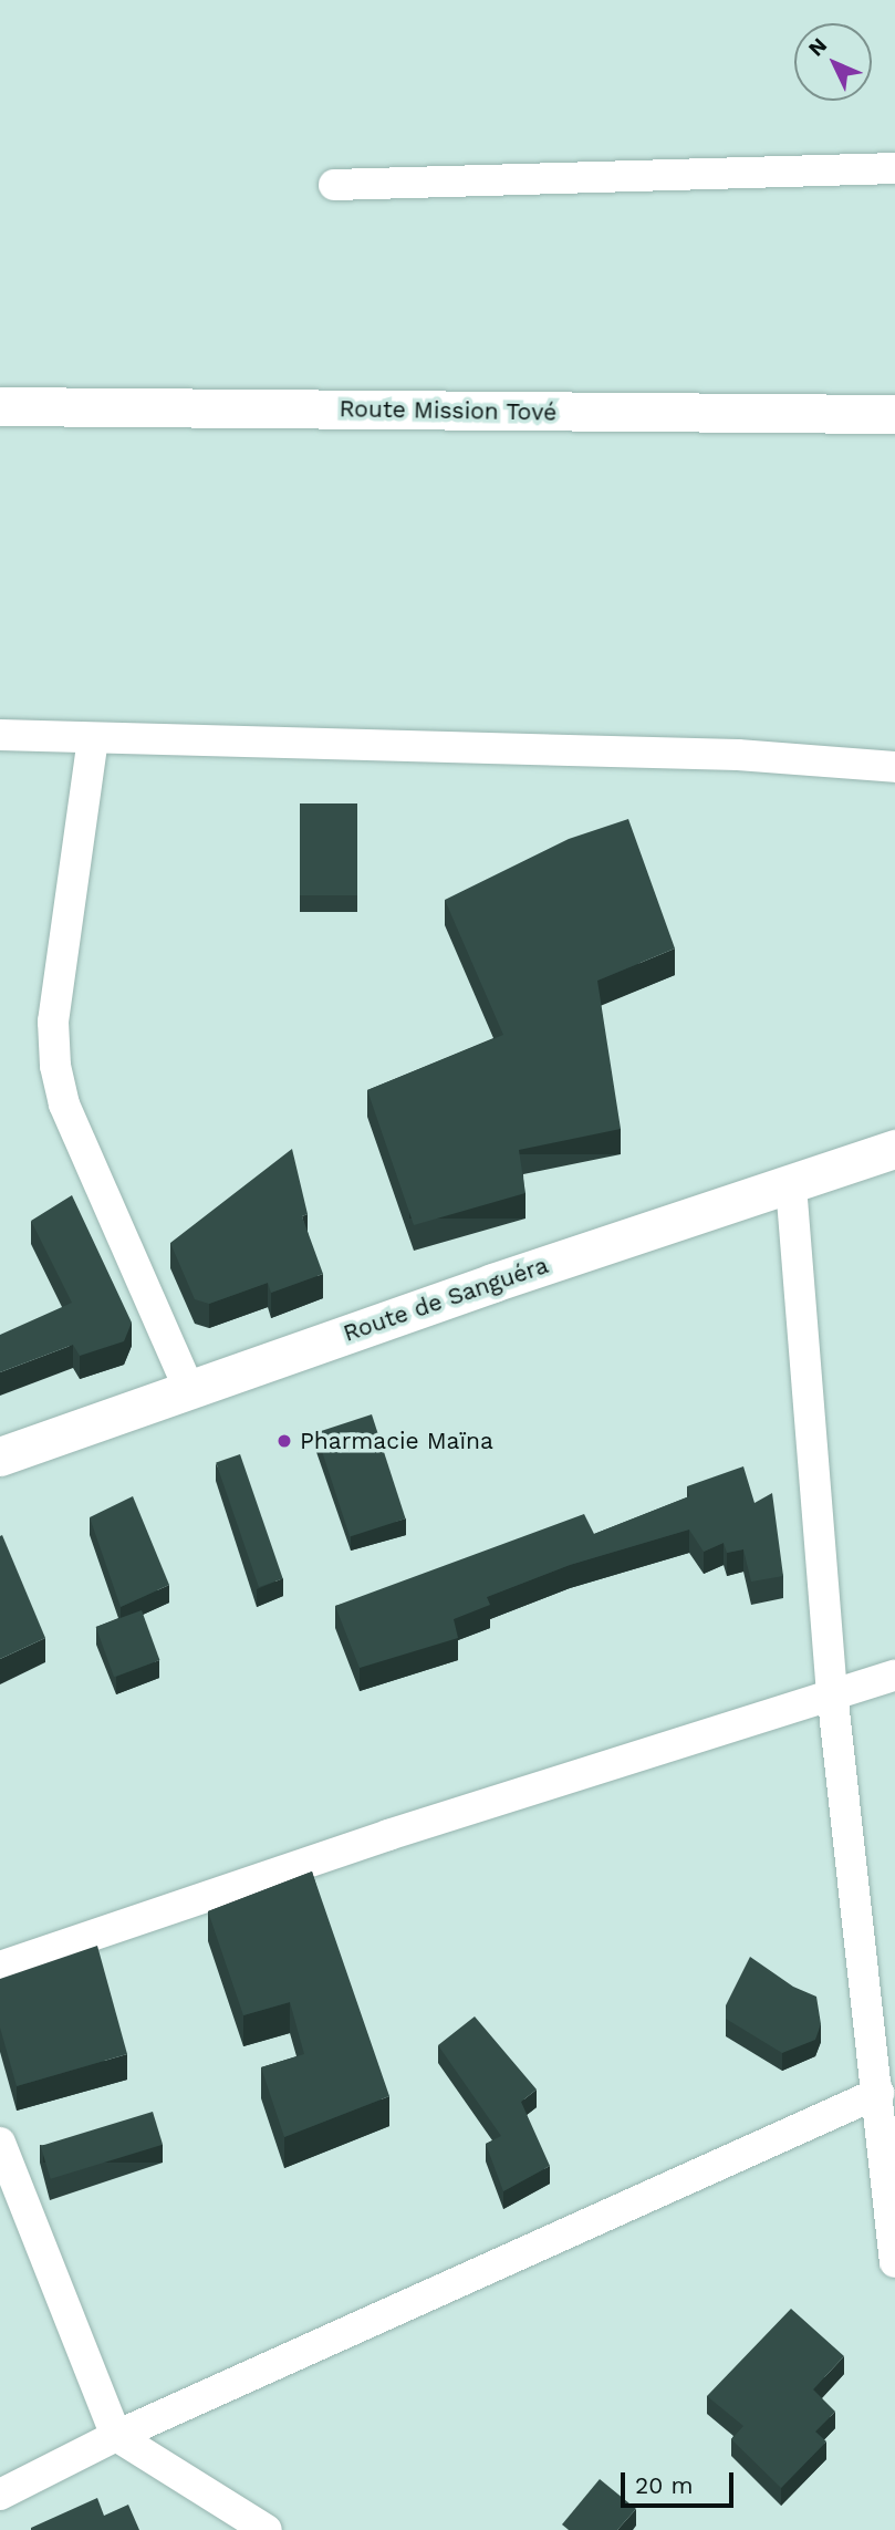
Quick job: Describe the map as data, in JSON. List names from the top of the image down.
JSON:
{
  "streets": {
    "street": ["Route Mission Tové", "Route de Sanguéra"]
  },
  "places": ["Pharmacie Maïna"],
  "scale_bar": "20 m",
  "north": "top left"
}
